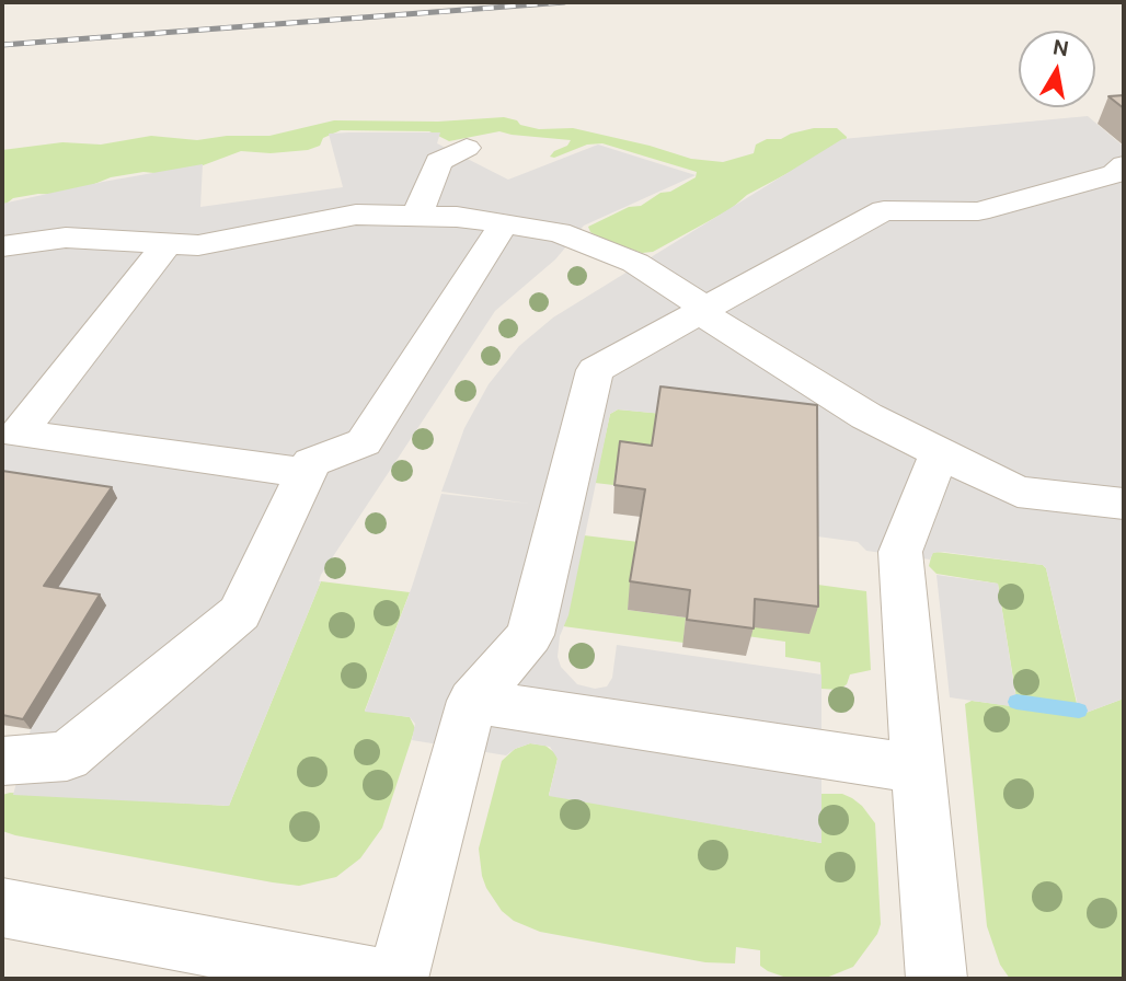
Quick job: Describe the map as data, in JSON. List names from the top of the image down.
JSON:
{
  "north": "top"
}
